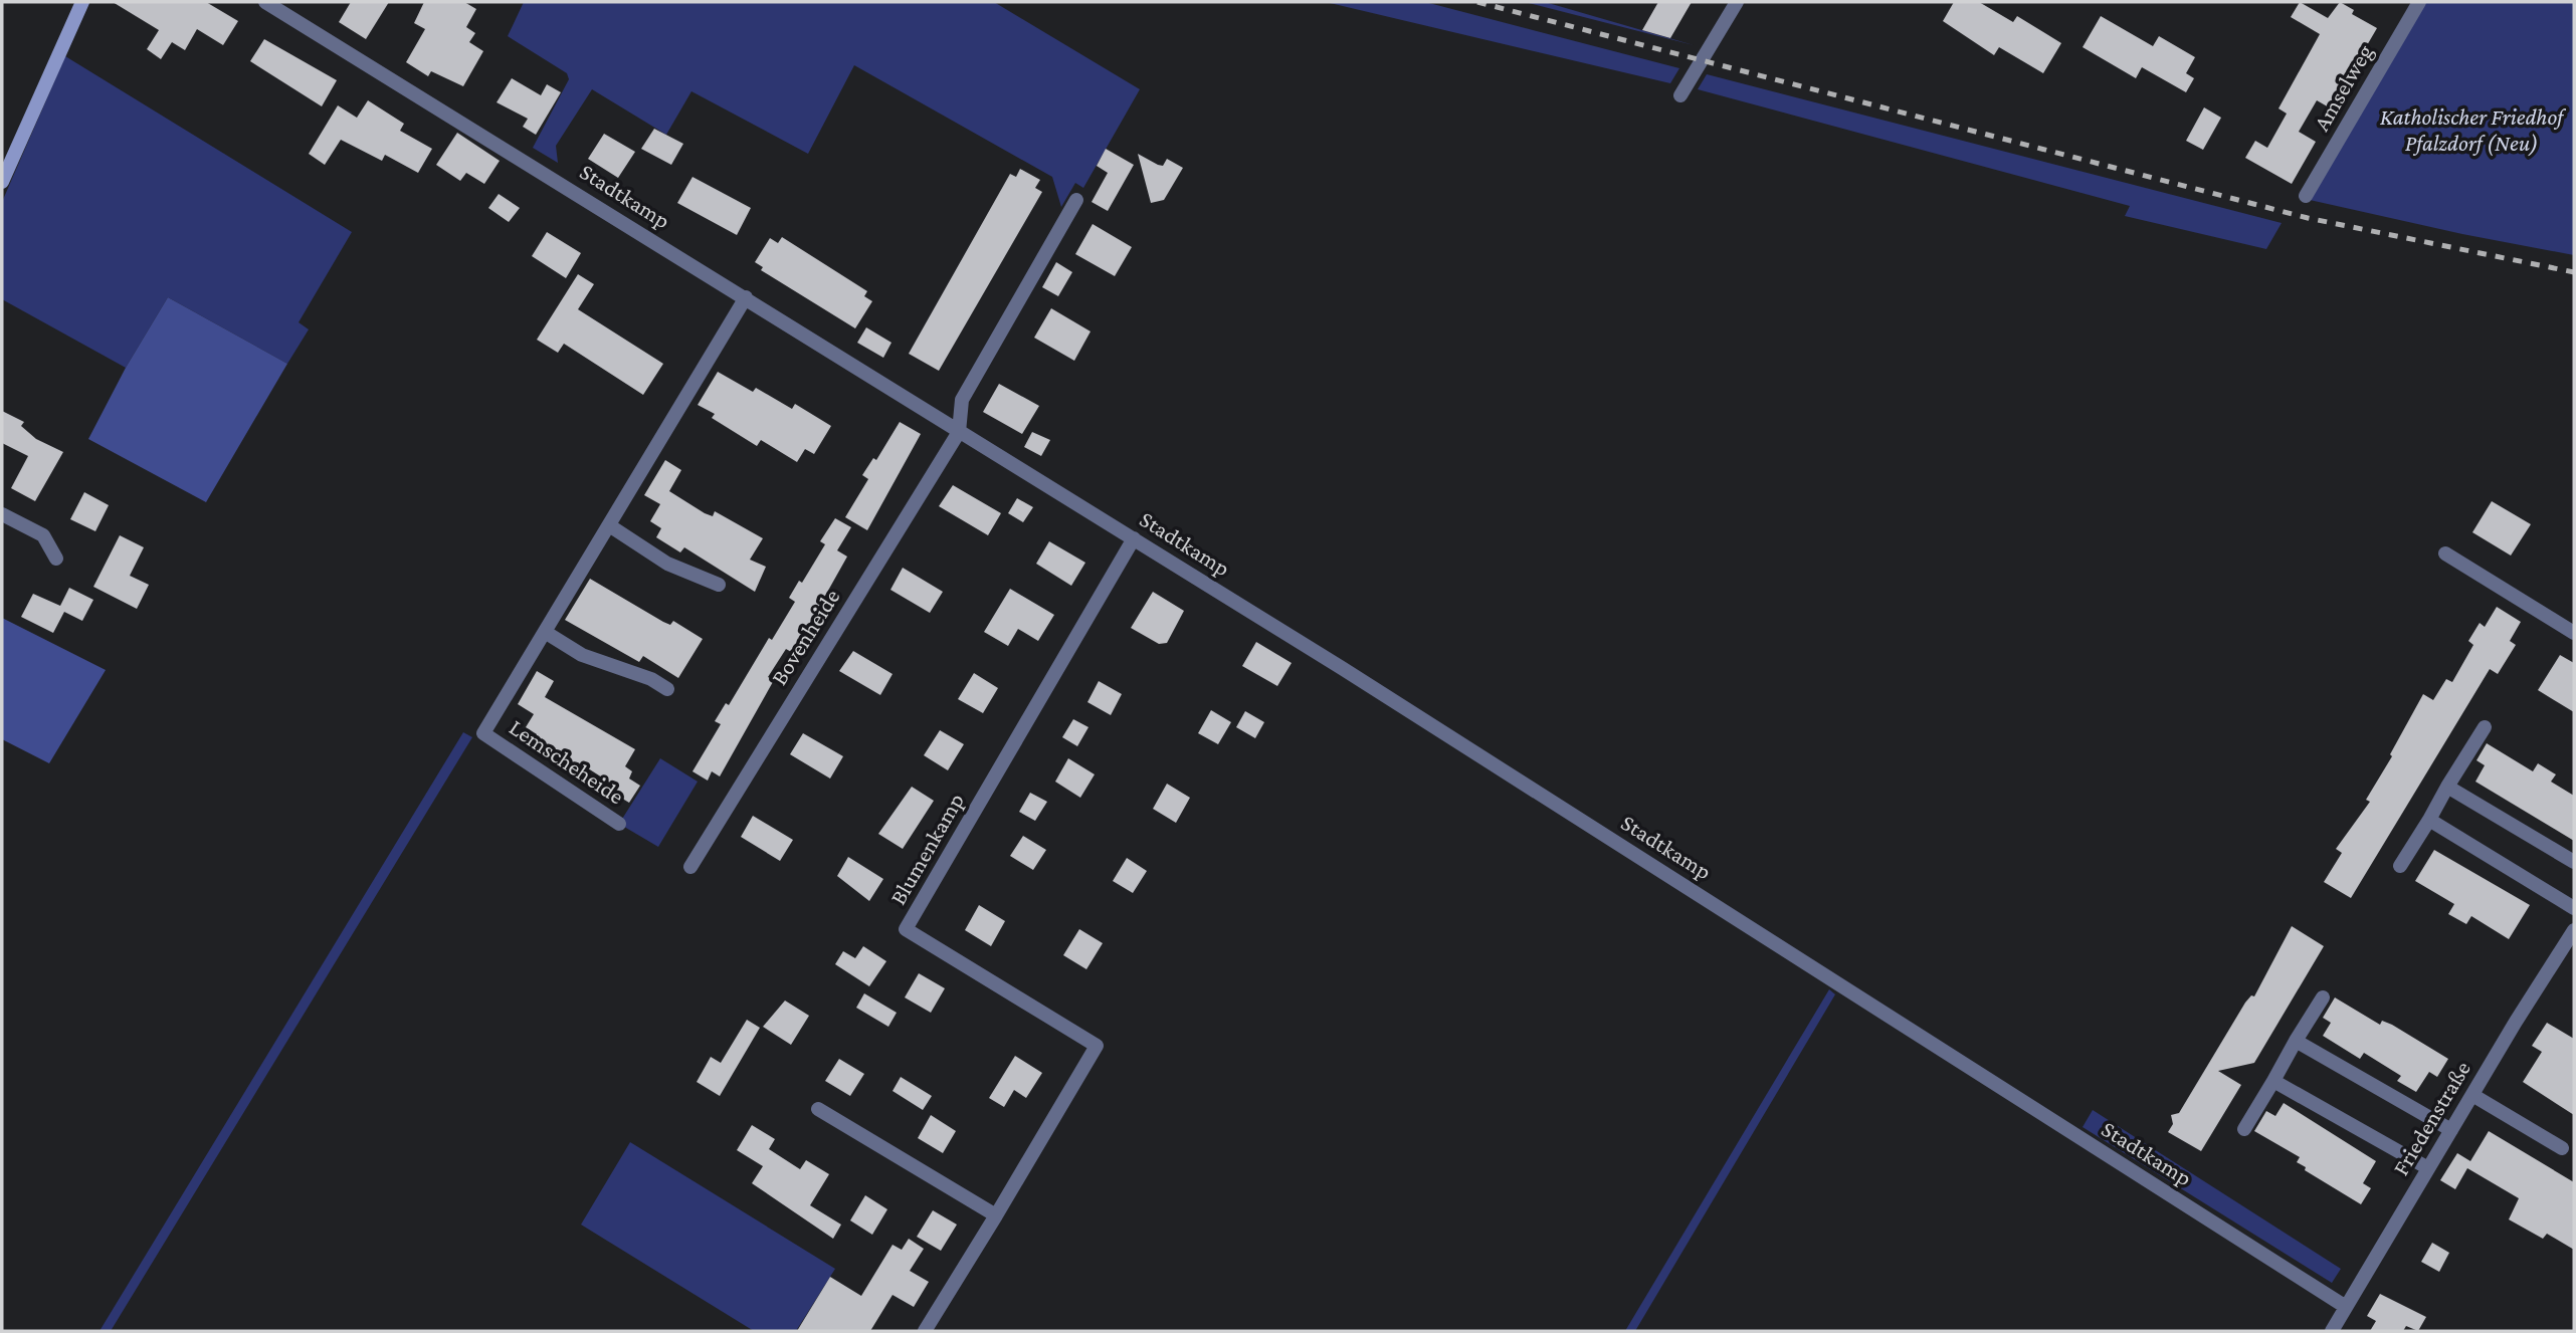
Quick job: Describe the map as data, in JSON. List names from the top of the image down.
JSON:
{
  "streets": {
    "street": [
      "Amselweg",
      "Stadtkamp",
      "Bovenheide",
      "Lemscheheide",
      "Blumenkamp",
      "Friedenstraße"
    ]
  },
  "crossings": [
    ["Stadtkamp", "Bovenheide"],
    ["Stadtkamp", "Lemscheheide"],
    ["Stadtkamp", "Blumenkamp"],
    ["Stadtkamp", "Friedenstraße"]
  ],
  "parks": ["Katholischer Friedhof Pfalzdorf (Neu)"]
}
